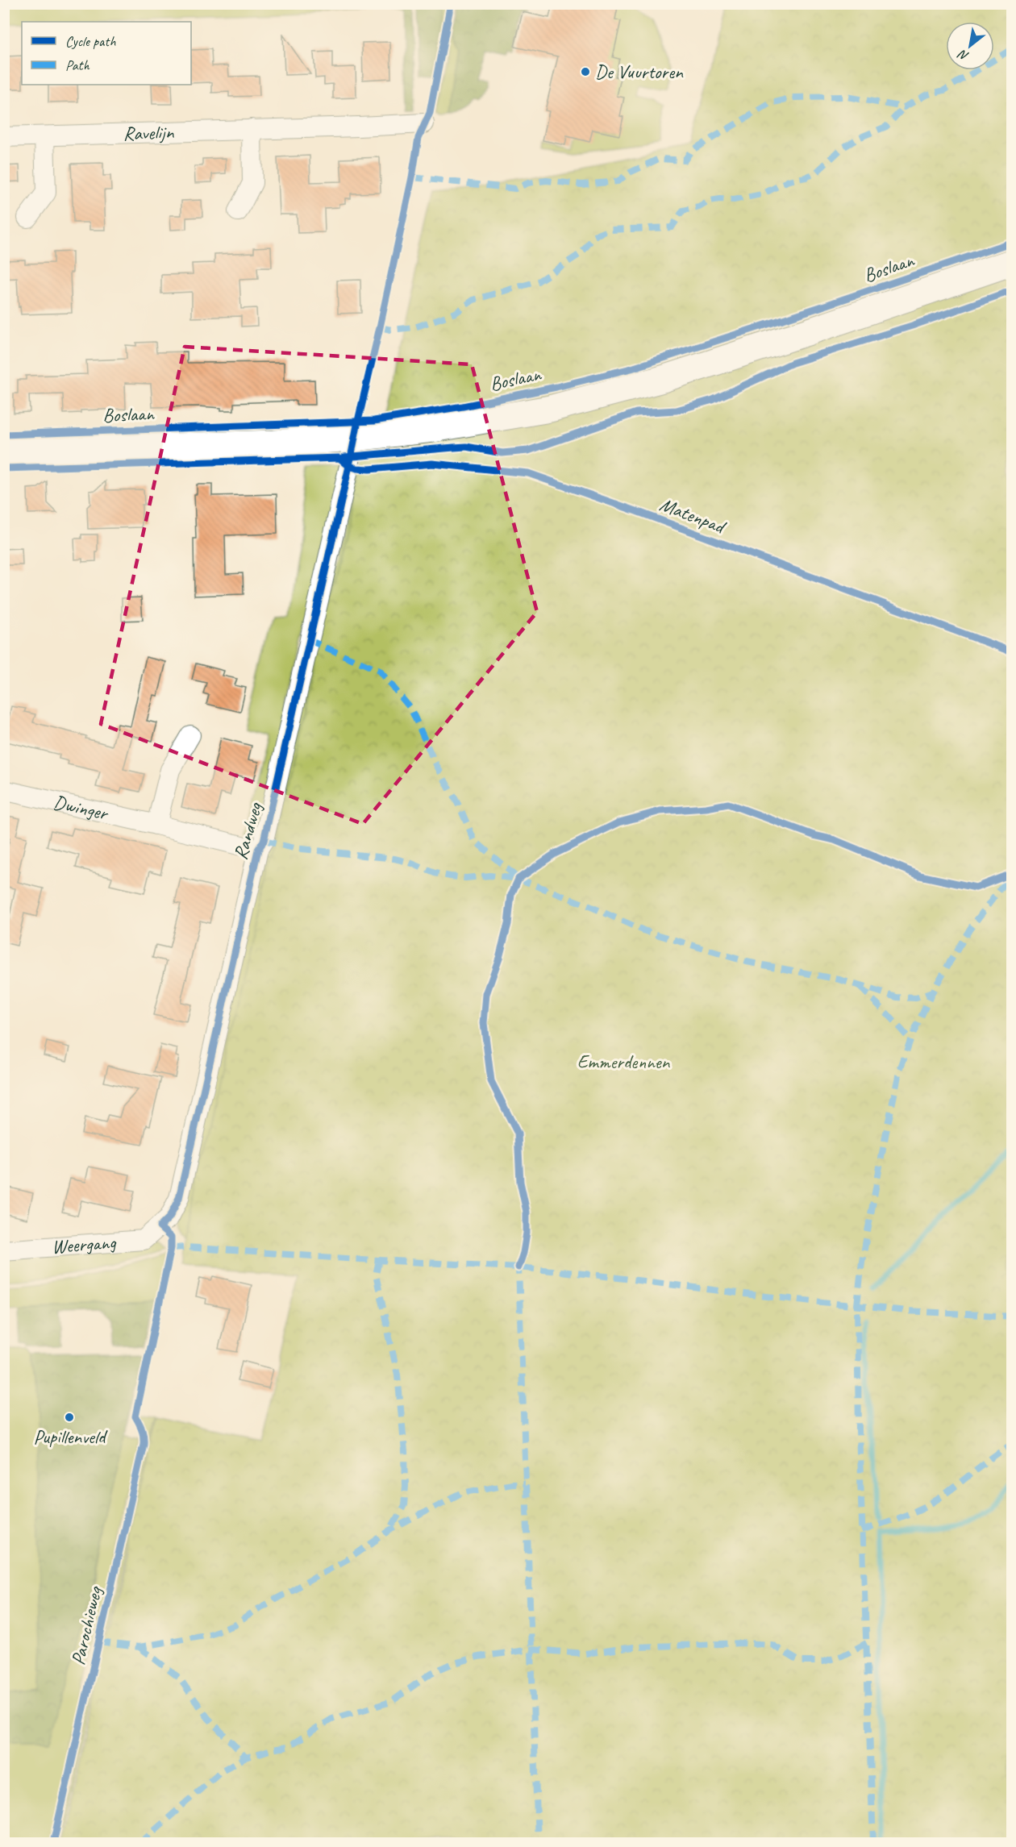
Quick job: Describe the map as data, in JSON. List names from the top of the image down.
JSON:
{
  "streets": {
    "main road": ["Boslaan"],
    "street": [
      "Ravelijn",
      "Dwinger",
      "Randweg",
      "Weergang"
    ],
    "cycle path": ["Matenpad", "Parochieweg"]
  },
  "crossings": [
    ["Boslaan", "Randweg"],
    ["Dwinger", "Randweg"],
    ["Randweg", "Weergang"]
  ],
  "parks": ["Emmerdennen"],
  "places": ["De Vuurtoren", "Pupillenveld"],
  "legend": ["Cycle path", "Path"],
  "north": "bottom left"
}
